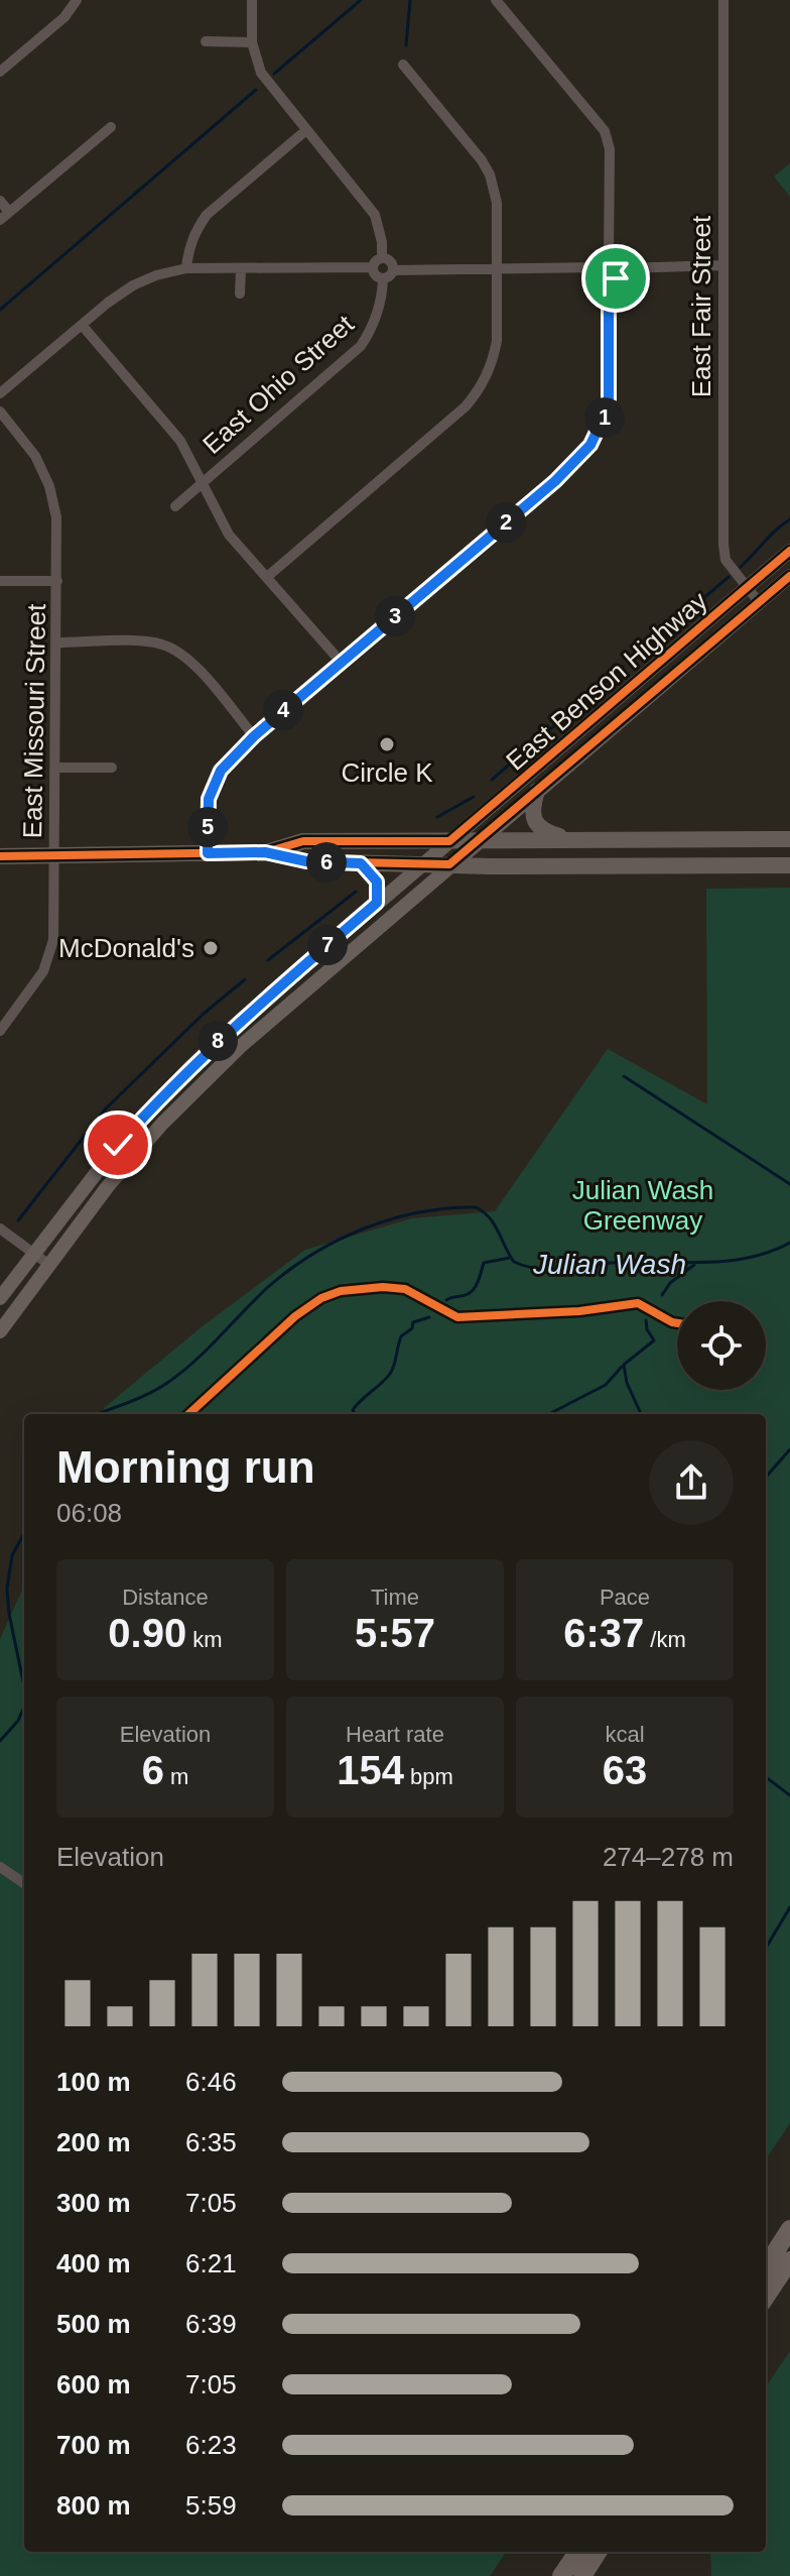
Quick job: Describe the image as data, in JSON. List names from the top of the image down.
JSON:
{
  "streets": {
    "main road": ["East Benson Highway"],
    "street": ["East Fair Street", "East Ohio Street", "East Missouri Street"]
  },
  "crossings": [
    ["East Fair Street", "East Benson Highway"]
  ],
  "water": ["Julian Wash"],
  "parks": ["Julian Wash Greenway"],
  "places": ["Circle K", "McDonald's"],
  "page": {
    "pins": [
      "1",
      "2",
      "3",
      "4",
      "5",
      "6",
      "7",
      "8"
    ],
    "heading": ["Morning run", "06:08"],
    "stats": [
      ["Distance", "0.90 km"],
      ["Time", "5:57"],
      ["Pace", "6:37 /km"],
      ["Elevation", "6 m"],
      ["Heart rate", "154 bpm"],
      ["kcal", "63"]
    ],
    "chart": ["Elevation", "274–278 m"],
    "list": [
      {
        "name": "100 m",
        "note": "6:46"
      },
      {
        "name": "200 m",
        "note": "6:35"
      },
      {
        "name": "300 m",
        "note": "7:05"
      },
      {
        "name": "400 m",
        "note": "6:21"
      },
      {
        "name": "500 m",
        "note": "6:39"
      },
      {
        "name": "600 m",
        "note": "7:05"
      },
      {
        "name": "700 m",
        "note": "6:23"
      },
      {
        "name": "800 m",
        "note": "5:59"
      }
    ]
  }
}
